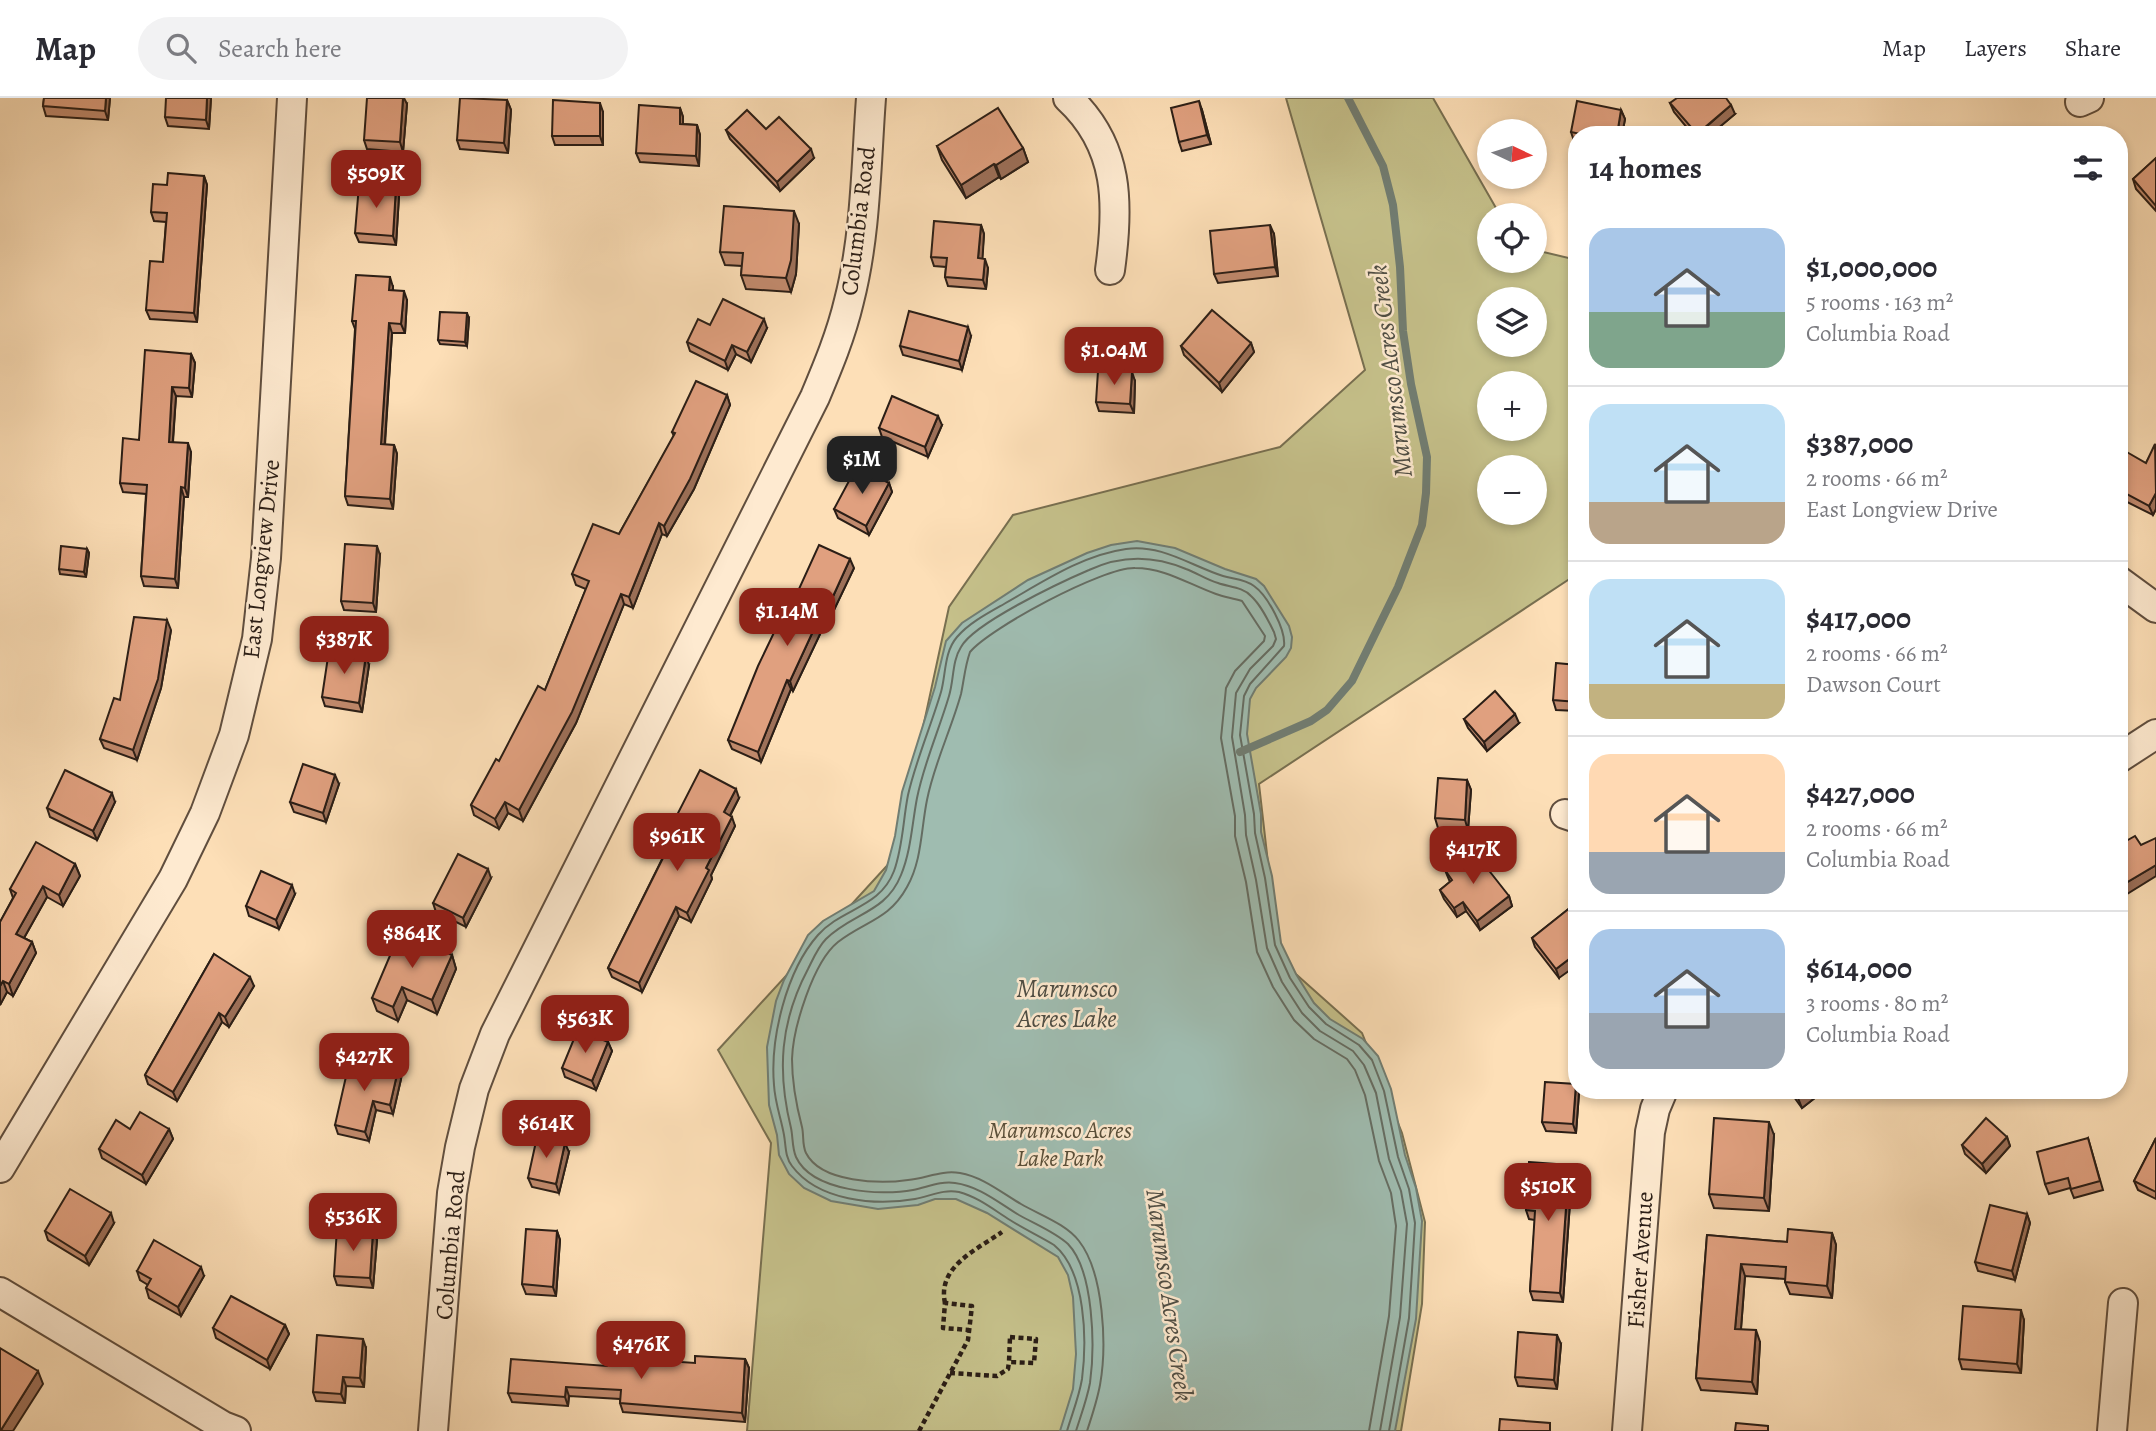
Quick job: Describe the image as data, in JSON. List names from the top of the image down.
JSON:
{
  "streets": {
    "street": ["Columbia Road", "East Longview Drive", "Fisher Avenue"]
  },
  "water": ["Marumsco Acres Creek", "Marumsco Acres Lake"],
  "parks": ["Marumsco Acres Lake Park"],
  "north": "right",
  "page": {
    "header": "Map",
    "search": "Search here",
    "nav": ["Map", "Layers", "Share"],
    "map_buttons": ["+", "−"],
    "heading": "14 homes",
    "price": [
      "$509K",
      "$1.04M",
      "$1M",
      "$1.14M",
      "$387K",
      "$961K",
      "$417K",
      "$864K",
      "$563K",
      "$427K",
      "$614K",
      "$510K",
      "$536K",
      "$476K"
    ],
    "list": [
      {
        "name": "$1,000,000",
        "note": "5 rooms · 163 m² · Columbia Road"
      },
      {
        "name": "$387,000",
        "note": "2 rooms · 66 m² · East Longview Drive"
      },
      {
        "name": "$417,000",
        "note": "2 rooms · 66 m² · Dawson Court"
      },
      {
        "name": "$427,000",
        "note": "2 rooms · 66 m² · Columbia Road"
      },
      {
        "name": "$614,000",
        "note": "3 rooms · 80 m² · Columbia Road"
      }
    ]
  }
}
